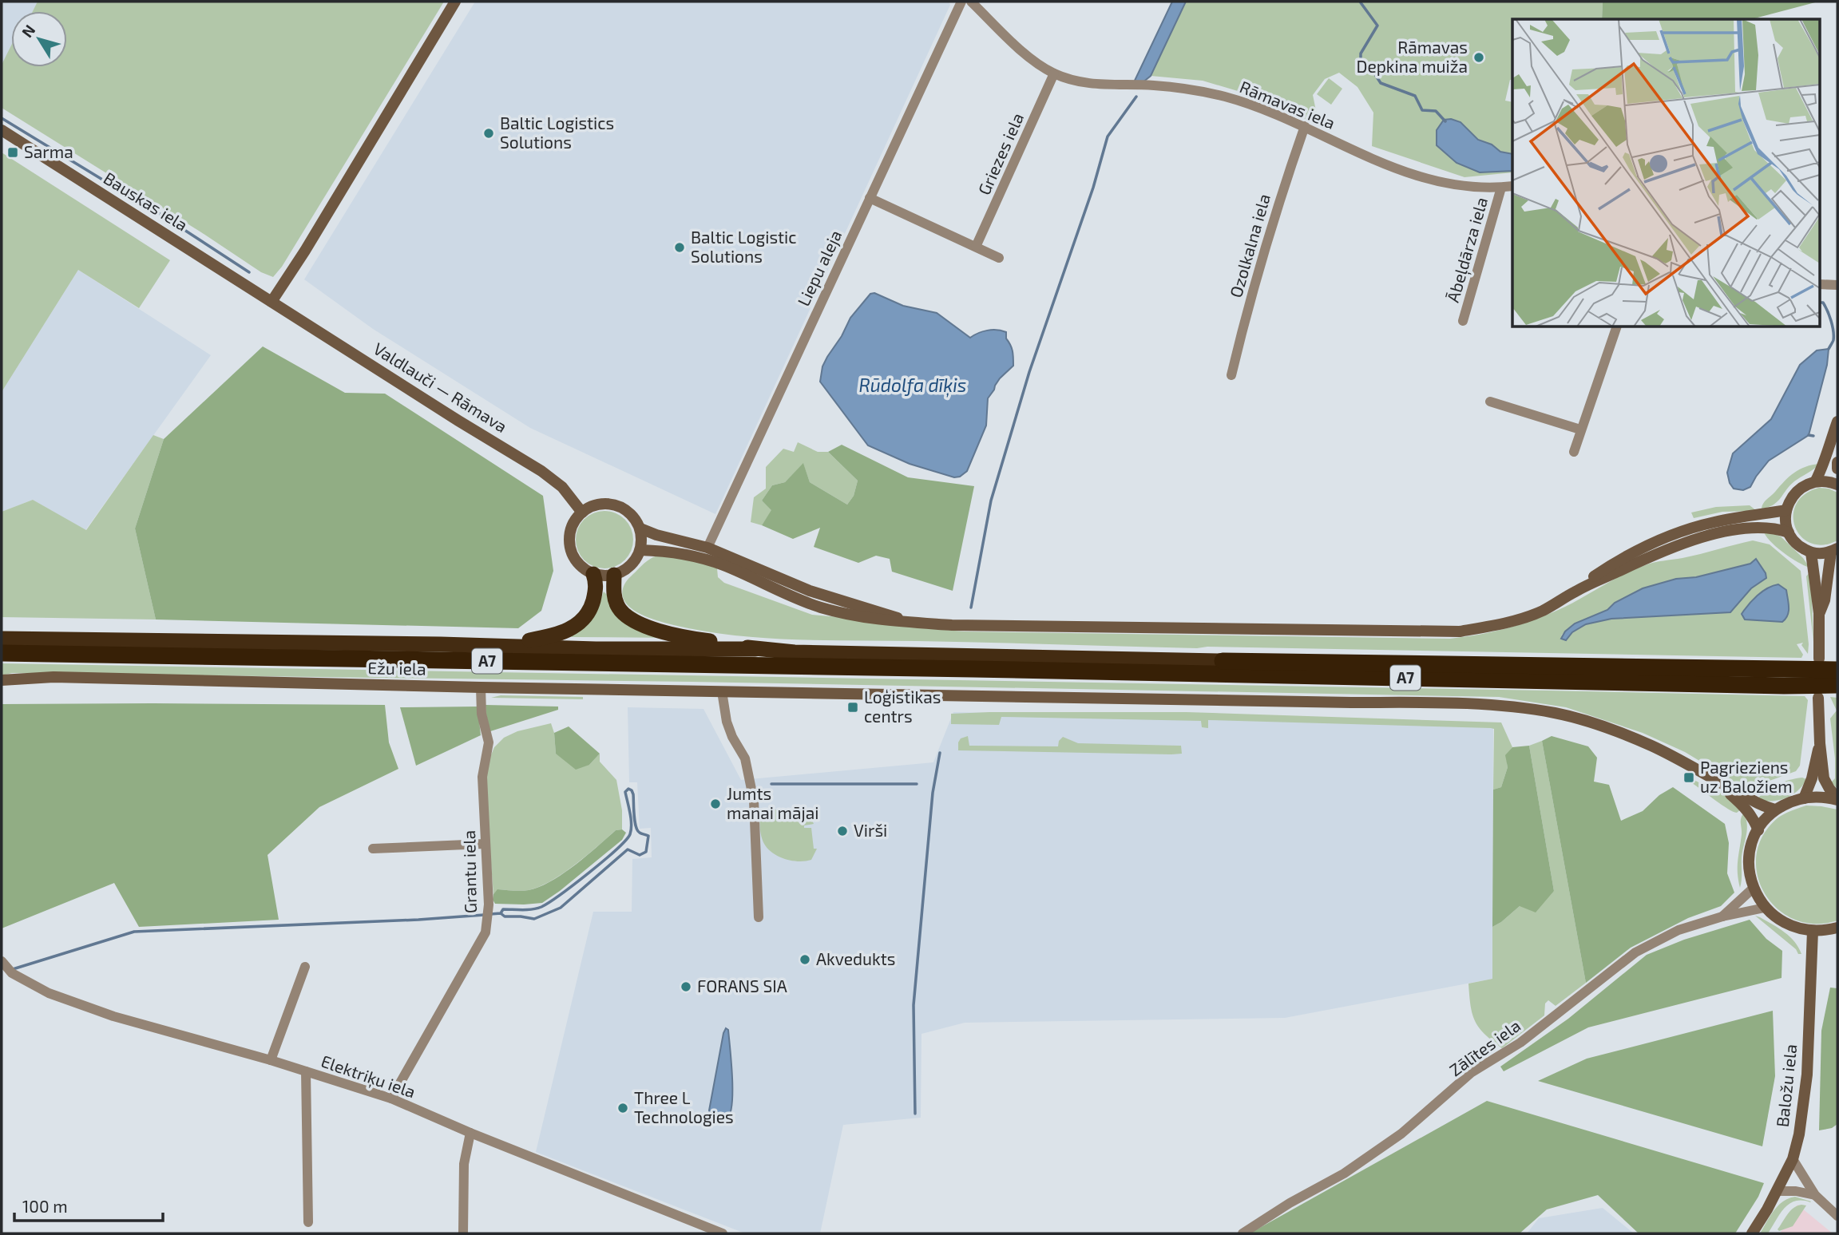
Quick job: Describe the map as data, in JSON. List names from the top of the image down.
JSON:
{
  "streets": {
    "highway": ["A7"],
    "main road": [
      "Bauskas iela",
      "Valdlauči — Rāmava",
      "Ežu iela",
      "Baložu iela"
    ],
    "street": [
      "Rāmavas iela",
      "Griezes iela",
      "Ozolkalna iela",
      "Ābeļdārza iela",
      "Liepu aleja",
      "Grantu iela",
      "Zālītes iela",
      "Elektriķu iela"
    ]
  },
  "crossings": [
    ["Rāmavas iela", "Griezes iela"],
    ["Rāmavas iela", "Ozolkalna iela"],
    ["Rāmavas iela", "Ābeļdārza iela"],
    ["Bauskas iela", "Valdlauči — Rāmava"],
    ["Ežu iela", "Grantu iela"],
    ["Grantu iela", "Elektriķu iela"]
  ],
  "water": ["Rūdolfa dīķis"],
  "places": {
    "other": [
      "Rāmavas Depkina muiža",
      "Baltic Logistics Solutions",
      "Baltic Logistic Solutions",
      "Jumts manai mājai",
      "Virši",
      "Akvedukts",
      "FORANS SIA",
      "Three L Technologies"
    ],
    "transit": ["Sarma", "Loģistikas centrs", "Pagrieziens uz Baložiem"]
  },
  "scale_bar": "100 m",
  "north": "top left"
}
